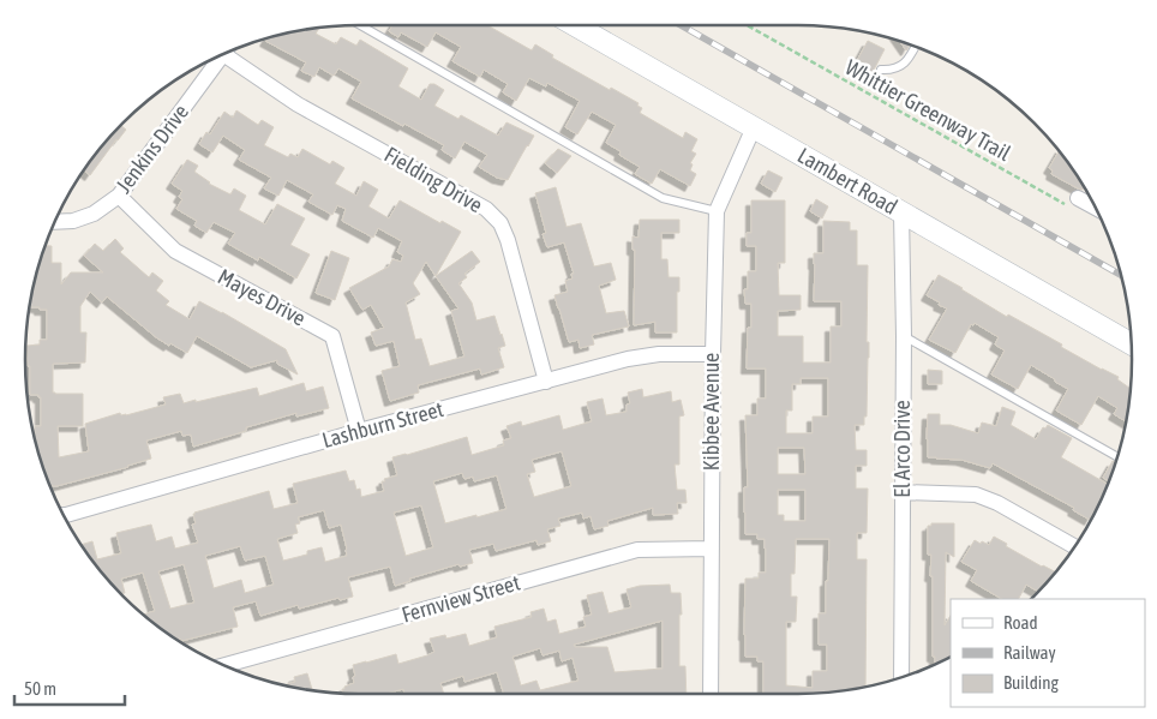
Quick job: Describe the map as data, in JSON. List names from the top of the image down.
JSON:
{
  "streets": {
    "main road": ["Lambert Road"],
    "street": [
      "Jenkins Drive",
      "Fielding Drive",
      "Mayes Drive",
      "Kibbee Avenue",
      "Lashburn Street",
      "El Arco Drive",
      "Fernview Street"
    ],
    "path": ["Whittier Greenway Trail"]
  },
  "crossings": [
    ["Jenkins Drive", "Mayes Drive"],
    ["Fielding Drive", "Lashburn Street"],
    ["Lambert Road", "Kibbee Avenue"],
    ["Lambert Road", "El Arco Drive"],
    ["Mayes Drive", "Lashburn Street"],
    ["Kibbee Avenue", "Lashburn Street"],
    ["Kibbee Avenue", "Fernview Street"]
  ],
  "legend": ["Road", "Railway", "Building"],
  "scale_bar": "50 m"
}
